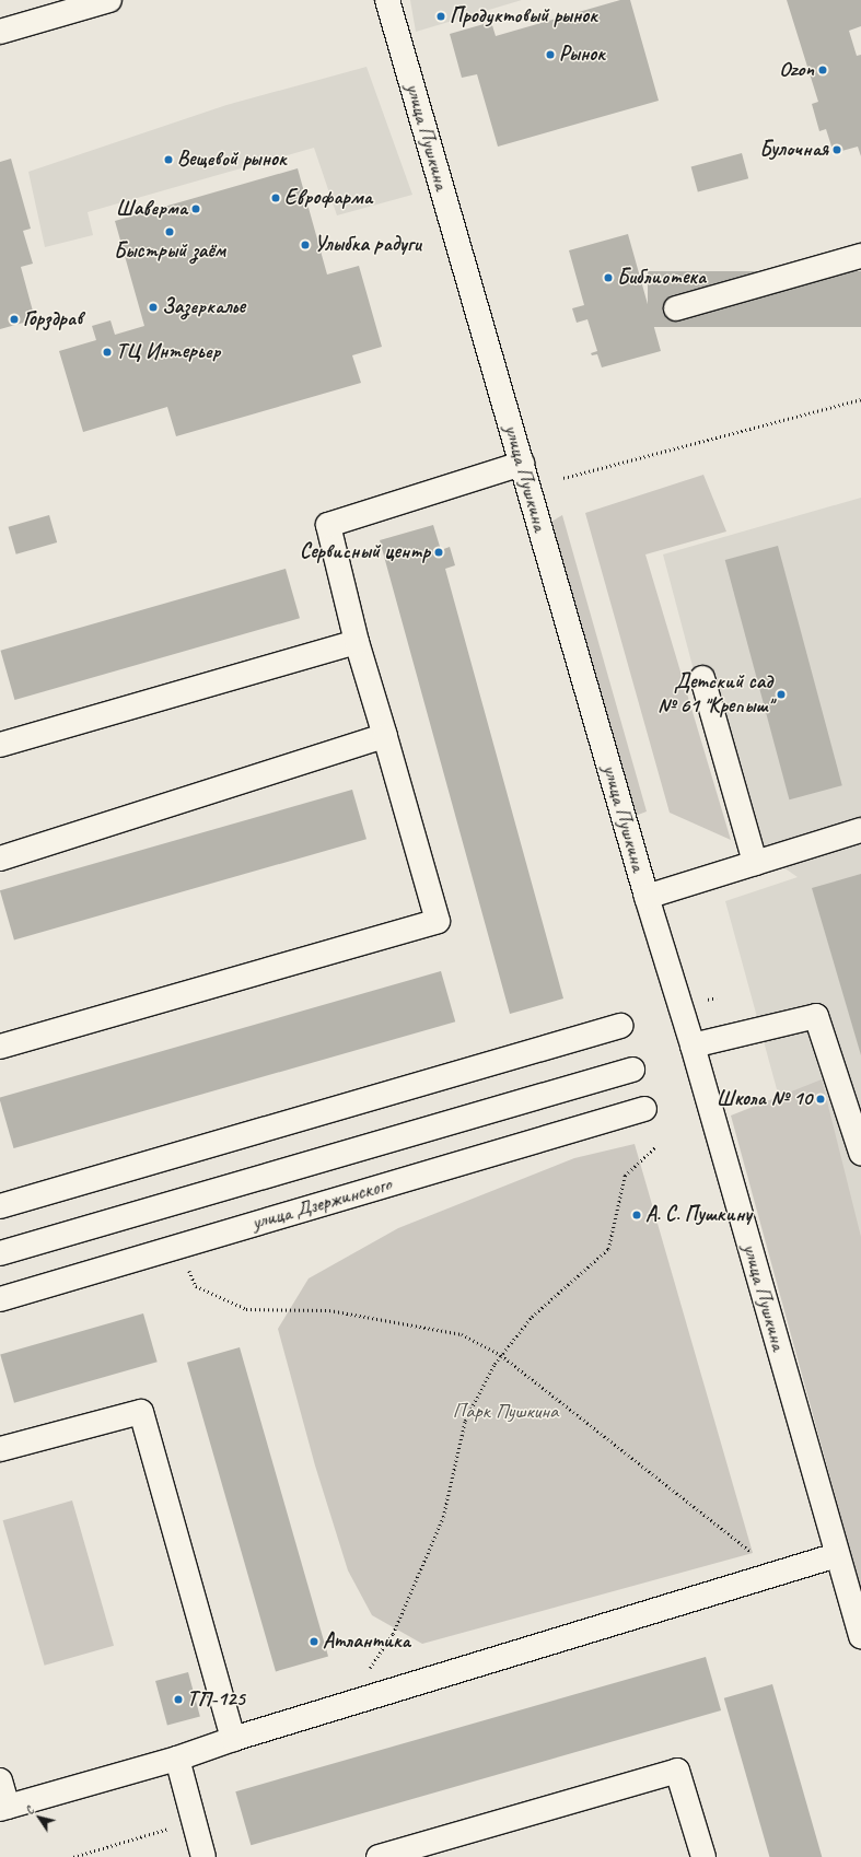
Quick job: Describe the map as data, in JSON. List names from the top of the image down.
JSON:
{
  "streets": {
    "street": ["улица Пушкина", "улица Дзержинского"]
  },
  "parks": ["Парк Пушкина"],
  "places": [
    "Продуктовый рынок",
    "Рынок",
    "Ozon",
    "Булочная",
    "Вещевой рынок",
    "Еврофарма",
    "Шаверма",
    "Быстрый заём",
    "Улыбка радуги",
    "Библиотека",
    "Зазеркалье",
    "Горздрав",
    "ТЦ Интерьер",
    "Сервисный центр",
    "Детский сад № 61 \"Крепыш\"",
    "Школа № 10",
    "А. С. Пушкину",
    "Атлантика",
    "ТП-125"
  ],
  "north": "top left"
}
